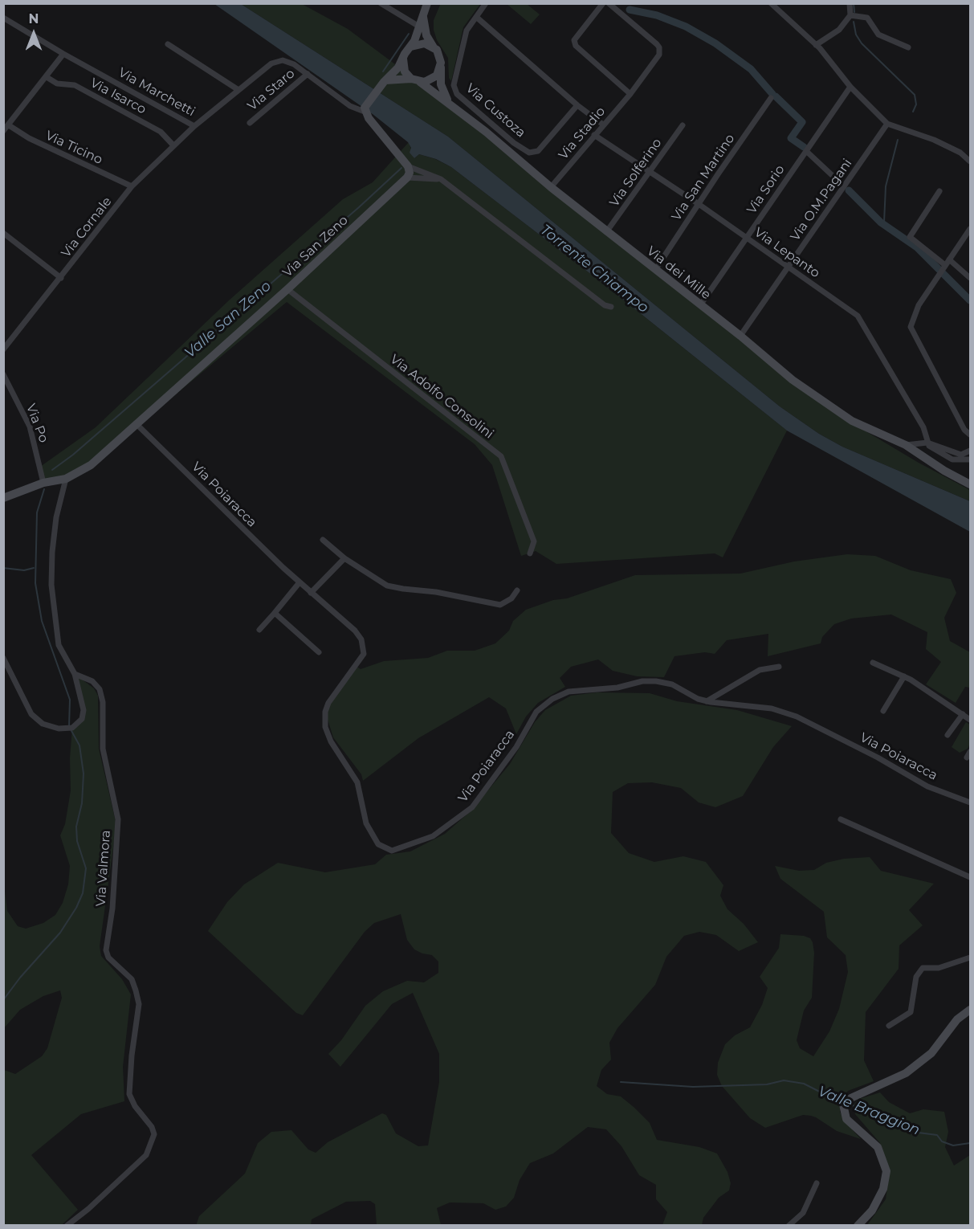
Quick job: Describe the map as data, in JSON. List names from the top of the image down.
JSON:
{
  "streets": {
    "street": [
      "Via Staro",
      "Via Marchetti",
      "Via Isarco",
      "Via Custoza",
      "Via Stadio",
      "Via Ticino",
      "Via Solferino",
      "Via San Martino",
      "Via Sorio",
      "Via O.M.Pagani",
      "Via Cornale",
      "Via San Zeno",
      "Via Lepanto",
      "Via dei Mille",
      "Via Adolfo Consolini",
      "Via Po",
      "Via Poiaracca",
      "Via Valmora"
    ]
  },
  "crossings": [
    ["Via Staro", "Via Marchetti"],
    ["Via Marchetti", "Via Cornale"],
    ["Via Isarco", "Via Cornale"],
    ["Via Stadio", "Via Lepanto"],
    ["Via Stadio", "Via dei Mille"],
    ["Via Ticino", "Via Cornale"],
    ["Via Solferino", "Via Lepanto"],
    ["Via Solferino", "Via dei Mille"],
    ["Via San Martino", "Via Lepanto"],
    ["Via San Martino", "Via dei Mille"],
    ["Via Sorio", "Via Lepanto"],
    ["Via Sorio", "Via dei Mille"],
    ["Via O.M.Pagani", "Via Lepanto"],
    ["Via O.M.Pagani", "Via dei Mille"],
    ["Via San Zeno", "Via Adolfo Consolini"],
    ["Via San Zeno", "Via Po"],
    ["Via San Zeno", "Via Poiaracca"]
  ],
  "water": ["Torrente Chiampo", "Valle San Zeno", "Valle Braggion"],
  "north": "top"
}
